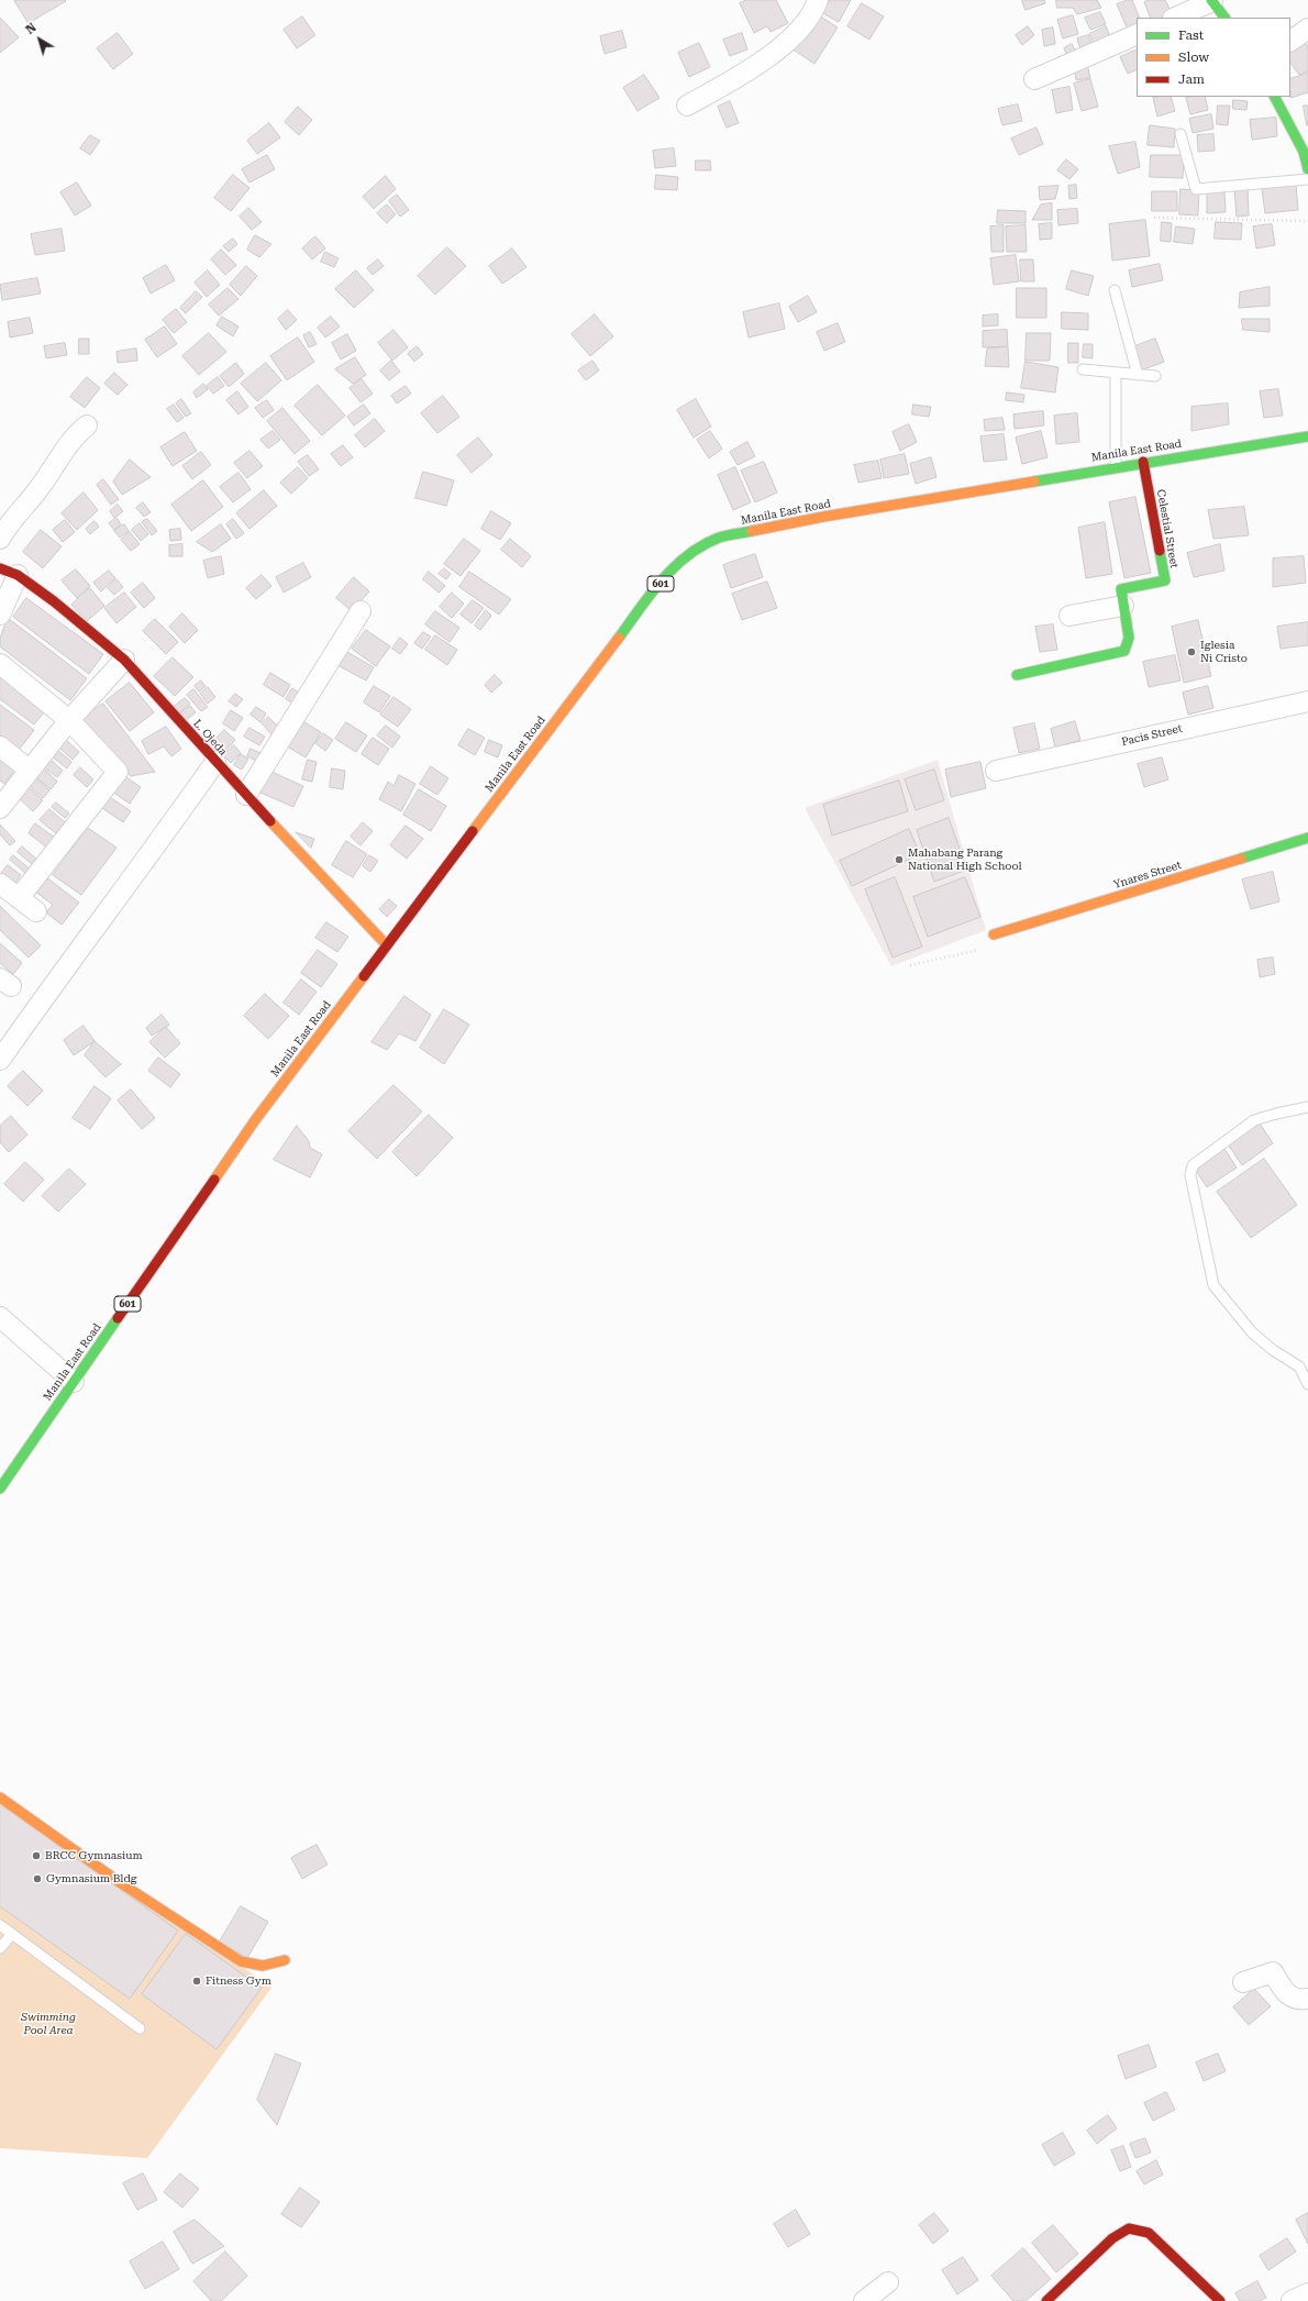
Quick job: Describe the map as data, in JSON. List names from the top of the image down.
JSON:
{
  "streets": {
    "street": [
      "Manila East Road",
      "Celestial Street",
      "601",
      "Pacis Street",
      "L. Ojeda",
      "Ynares Street"
    ]
  },
  "crossings": [
    ["Manila East Road", "Celestial Street"],
    ["Manila East Road", "L. Ojeda"]
  ],
  "parks": ["Swimming Pool Area"],
  "places": [
    "Iglesia Ni Cristo",
    "Mahabang Parang National High School",
    "BRCC Gymnasium",
    "Gymnasium Bldg",
    "Fitness Gym"
  ],
  "legend": ["Fast", "Slow", "Jam"],
  "north": "top left"
}
